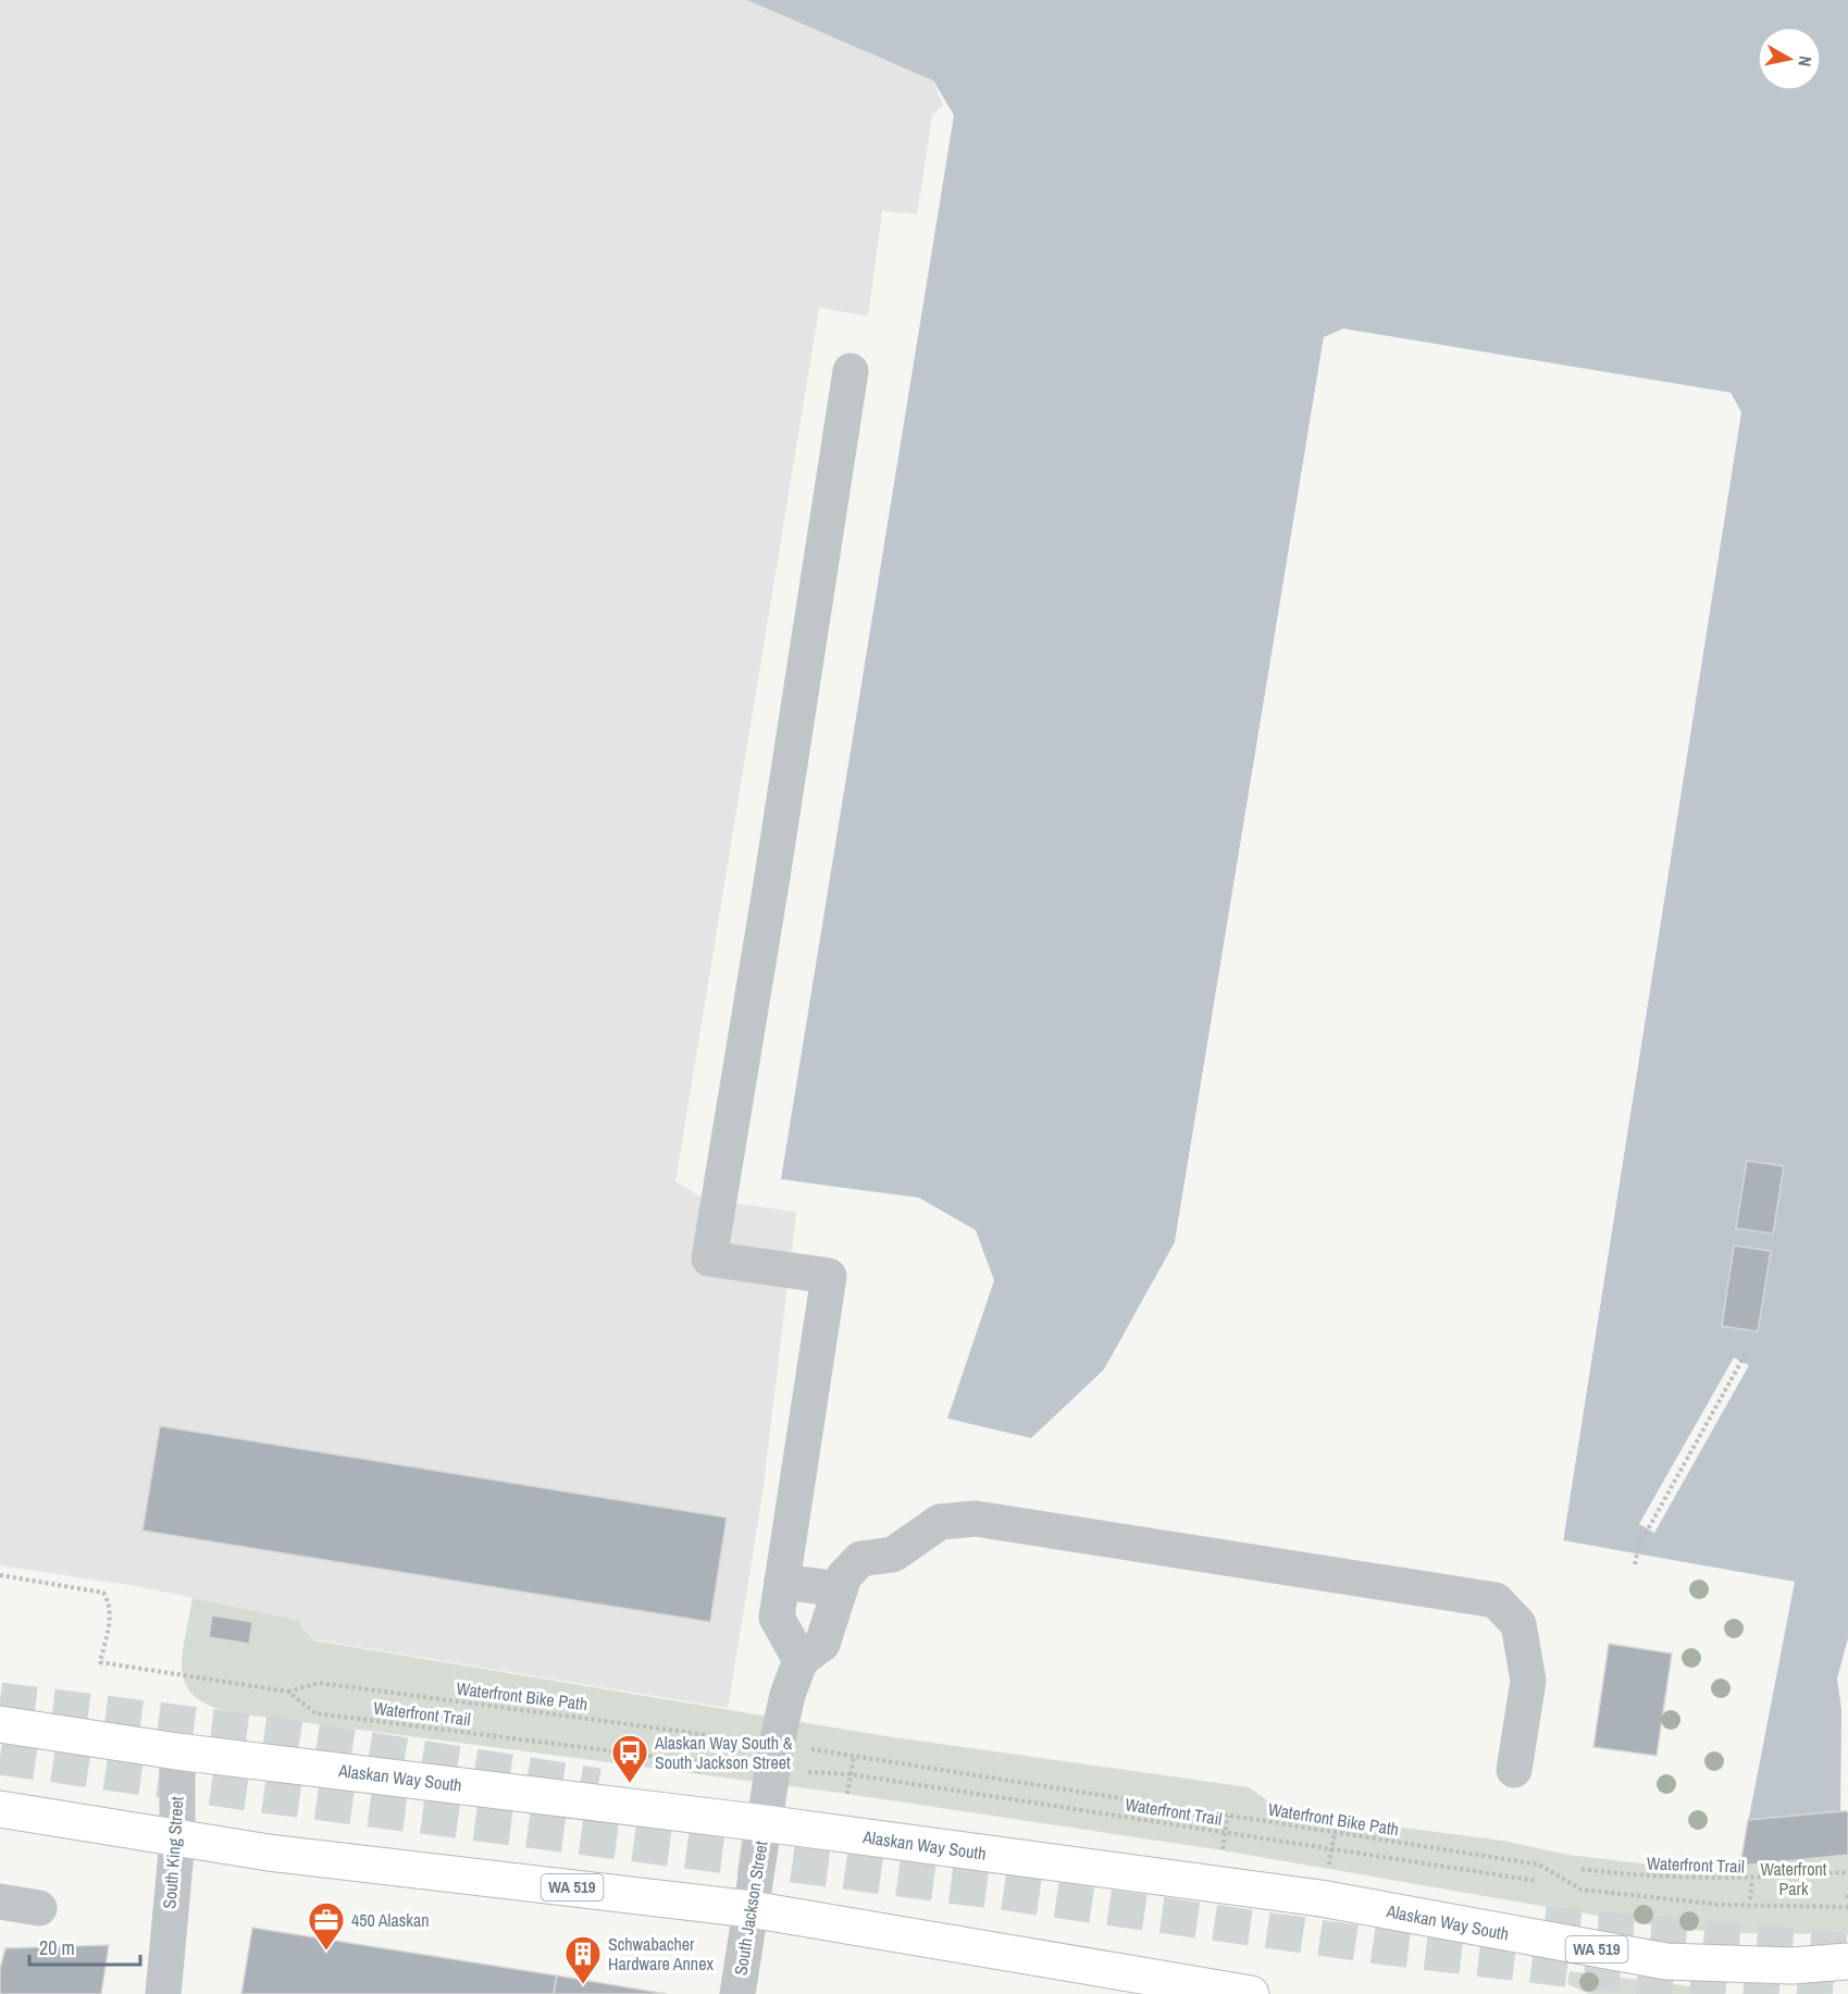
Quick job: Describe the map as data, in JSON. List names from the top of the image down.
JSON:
{
  "streets": {
    "highway": ["Alaskan Way South", "WA 519"],
    "street": ["South King Street", "South Jackson Street"],
    "path": ["Waterfront Bike Path", "Waterfront Trail"]
  },
  "crossings": [
    ["Waterfront Bike Path", "Waterfront Trail"],
    ["Alaskan Way South", "South King Street"],
    ["Alaskan Way South", "South Jackson Street"],
    ["South King Street", "WA 519"],
    ["WA 519", "South Jackson Street"]
  ],
  "parks": ["Waterfront Park"],
  "places": {
    "bus stop": ["Alaskan Way South & South Jackson Street"],
    "office": ["450 Alaskan"],
    "building": ["Schwabacher Hardware Annex"]
  },
  "scale_bar": "20 m",
  "north": "right"
}
